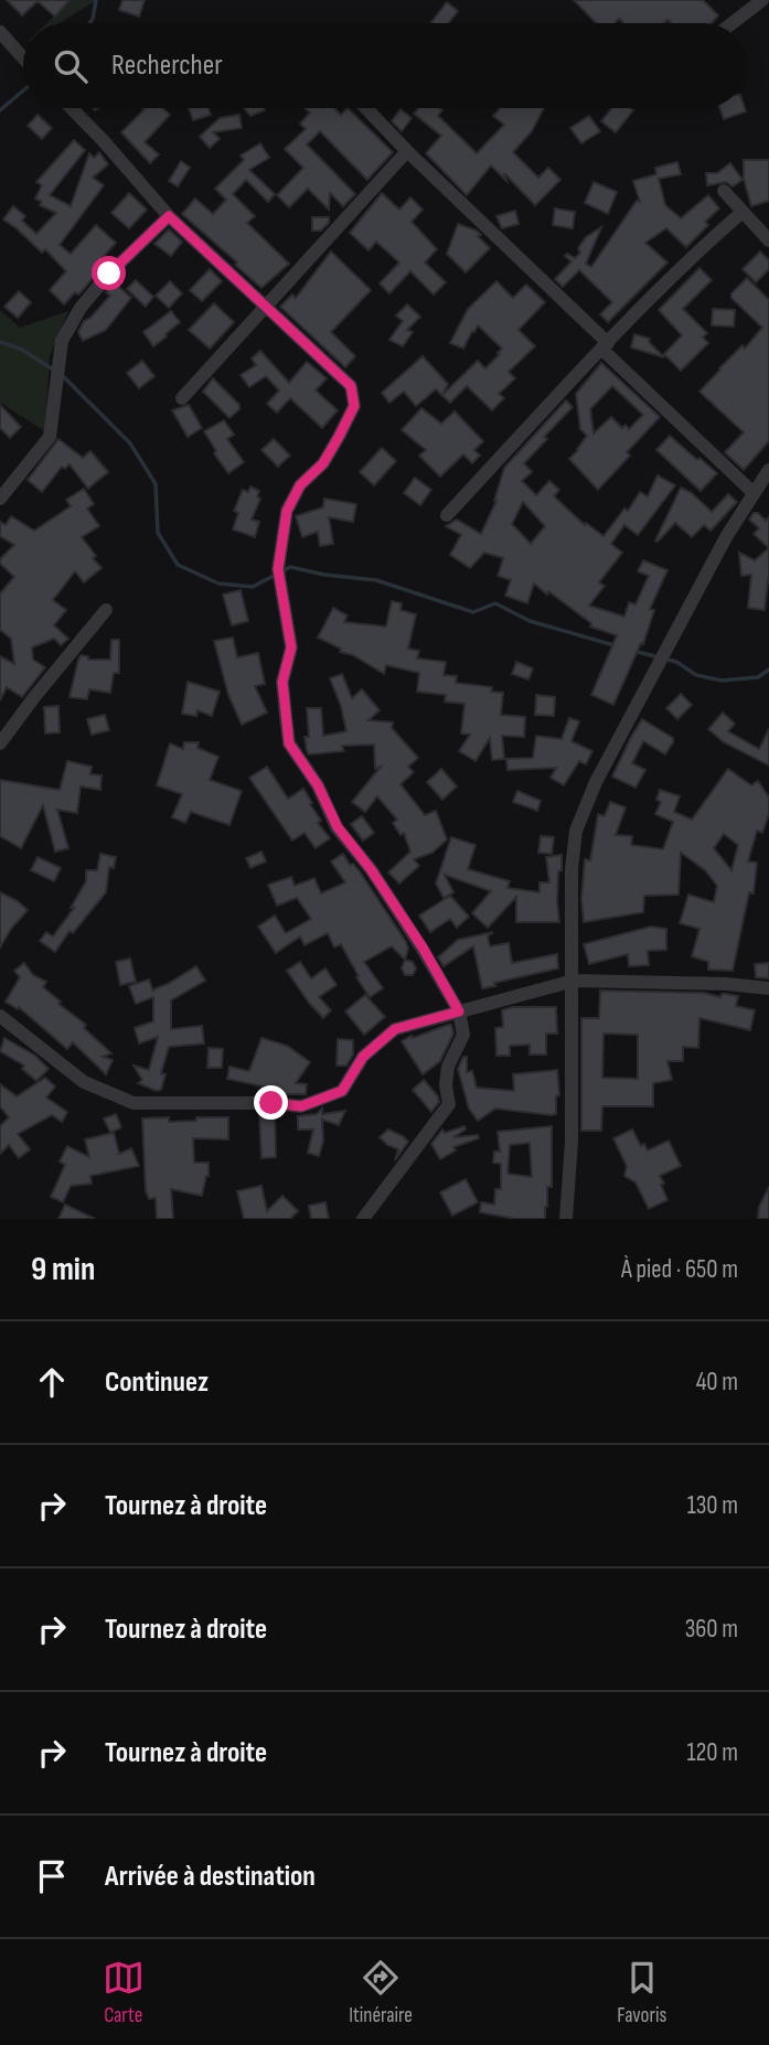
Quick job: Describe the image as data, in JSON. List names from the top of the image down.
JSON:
{
  "page": {
    "search": "Rechercher",
    "heading": ["9 min", "À pied · 650 m"],
    "list": [
      ["Continuez", "40 m"],
      ["Tournez à droite", "130 m"],
      ["Tournez à droite", "360 m"],
      ["Tournez à droite", "120 m"],
      "Arrivée à destination"
    ],
    "nav": ["Carte", "Itinéraire", "Favoris"]
  }
}
